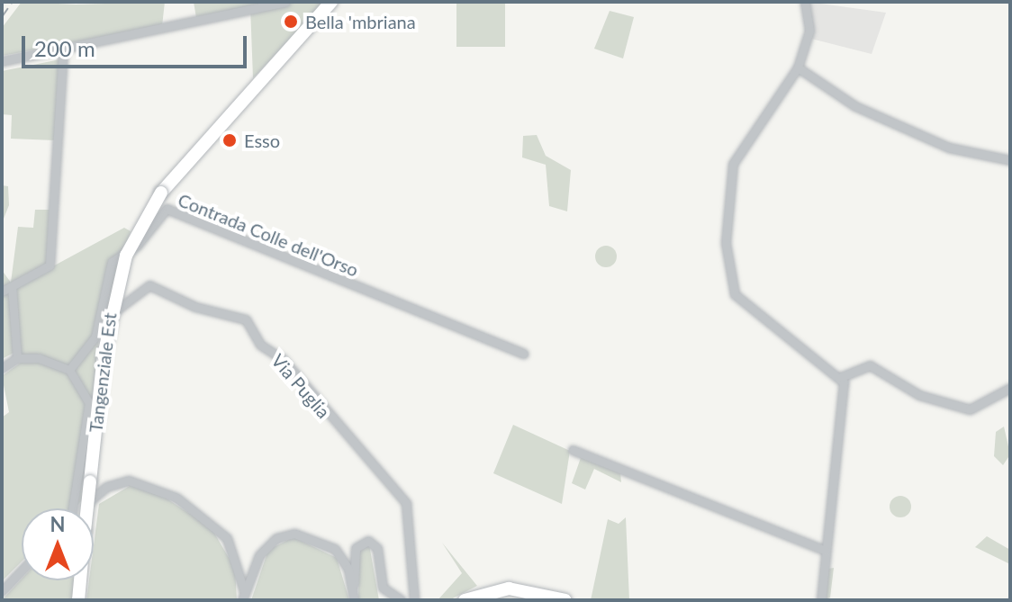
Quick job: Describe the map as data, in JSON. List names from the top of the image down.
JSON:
{
  "streets": {
    "main road": ["Tangenziale Est"],
    "street": ["Contrada Colle dell'Orso", "Via Puglia"]
  },
  "crossings": [
    ["Contrada Colle dell'Orso", "Via Puglia"]
  ],
  "places": ["Bella 'mbriana", "Esso"],
  "scale_bar": "200 m",
  "north": "top"
}
